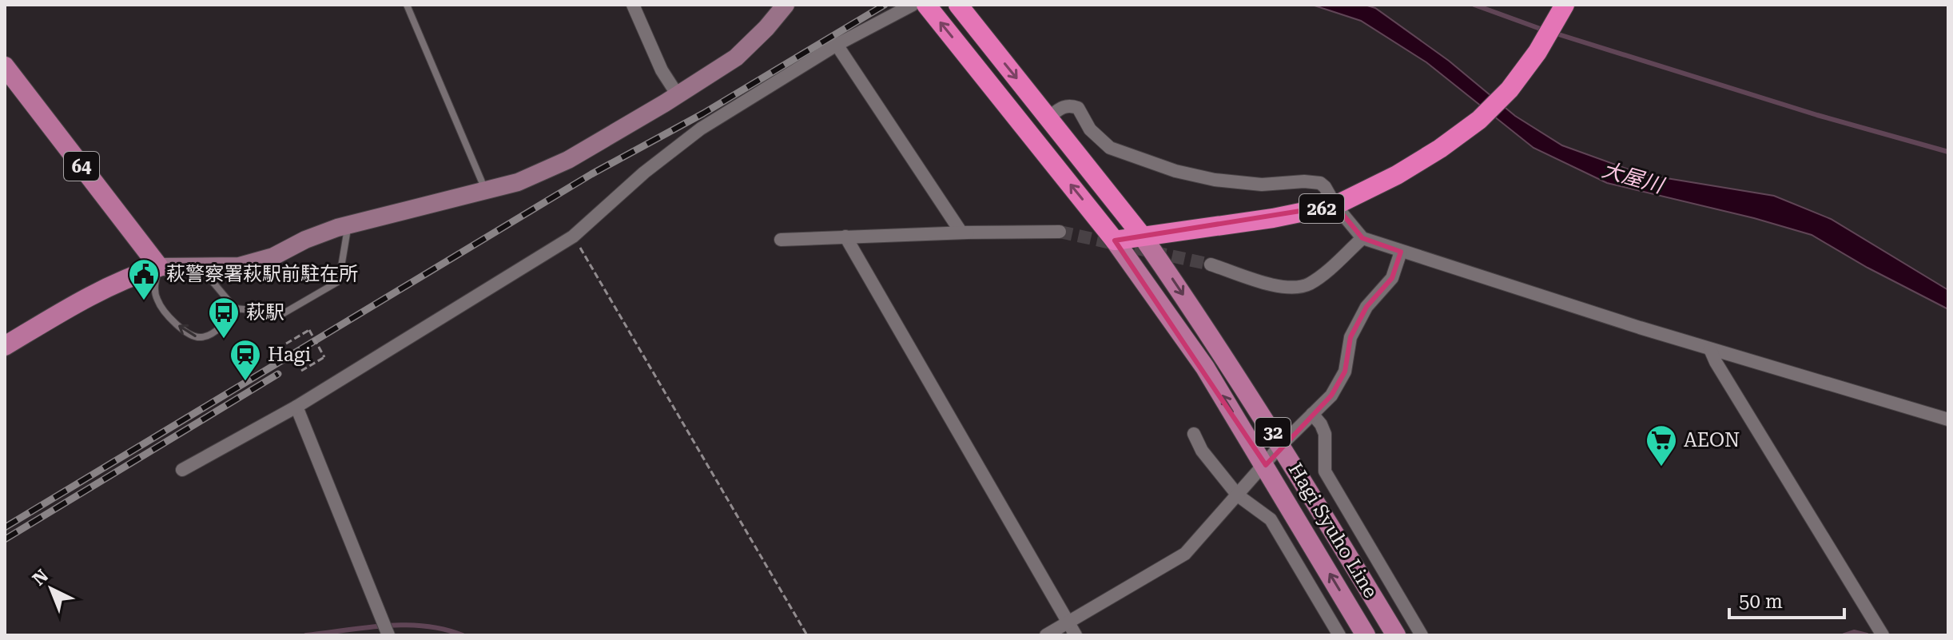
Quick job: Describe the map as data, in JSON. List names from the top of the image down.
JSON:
{
  "streets": {
    "highway": ["262"],
    "main road": ["64", "32", "Hagi Syuho Line"]
  },
  "crossings": [
    ["262", "Hagi Syuho Line"]
  ],
  "water": ["大屋川"],
  "places": {
    "public building": ["萩警察署萩駅前駐在所"],
    "bus stop": ["萩駅"],
    "station": ["Hagi"],
    "supermarket": ["AEON"]
  },
  "scale_bar": "50 m",
  "north": "top left"
}
